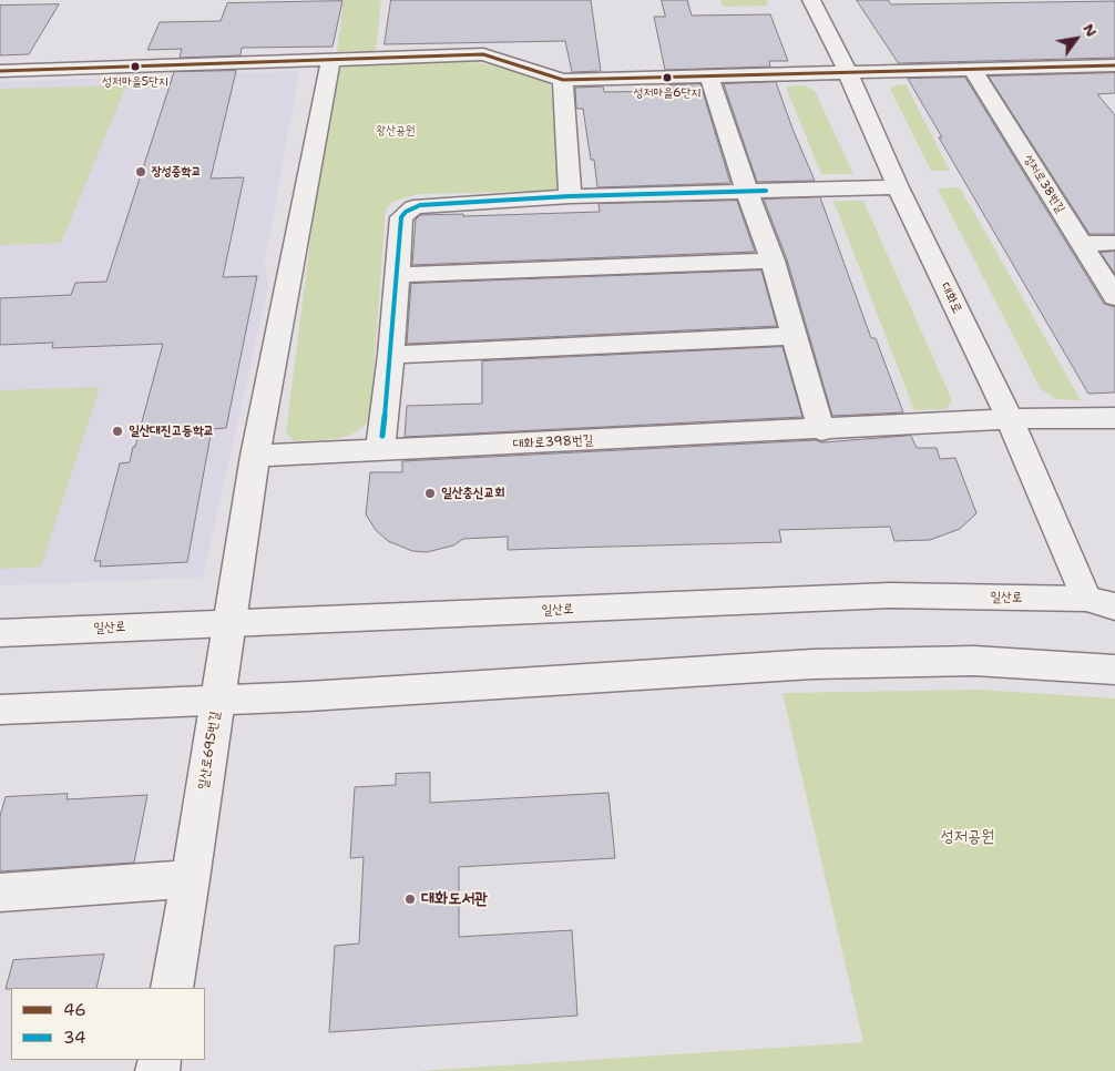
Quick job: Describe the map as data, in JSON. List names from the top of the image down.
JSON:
{
  "streets": {
    "street": [
      "성저로38번길",
      "대화로",
      "대화로398번길",
      "일산로",
      "일산로695번길"
    ]
  },
  "crossings": [
    ["대화로", "대화로398번길"],
    ["대화로", "일산로"],
    ["대화로398번길", "일산로695번길"],
    ["일산로", "일산로695번길"]
  ],
  "parks": ["왕산공원", "성저공원"],
  "places": [
    "성저마을5단지",
    "성저마을6단지",
    "장성중학교",
    "일산대진고등학교",
    "일산충신교회",
    "대화도서관"
  ],
  "lines": ["transit line 46", "transit line 34"],
  "legend": ["46", "34"],
  "north": "top right"
}
